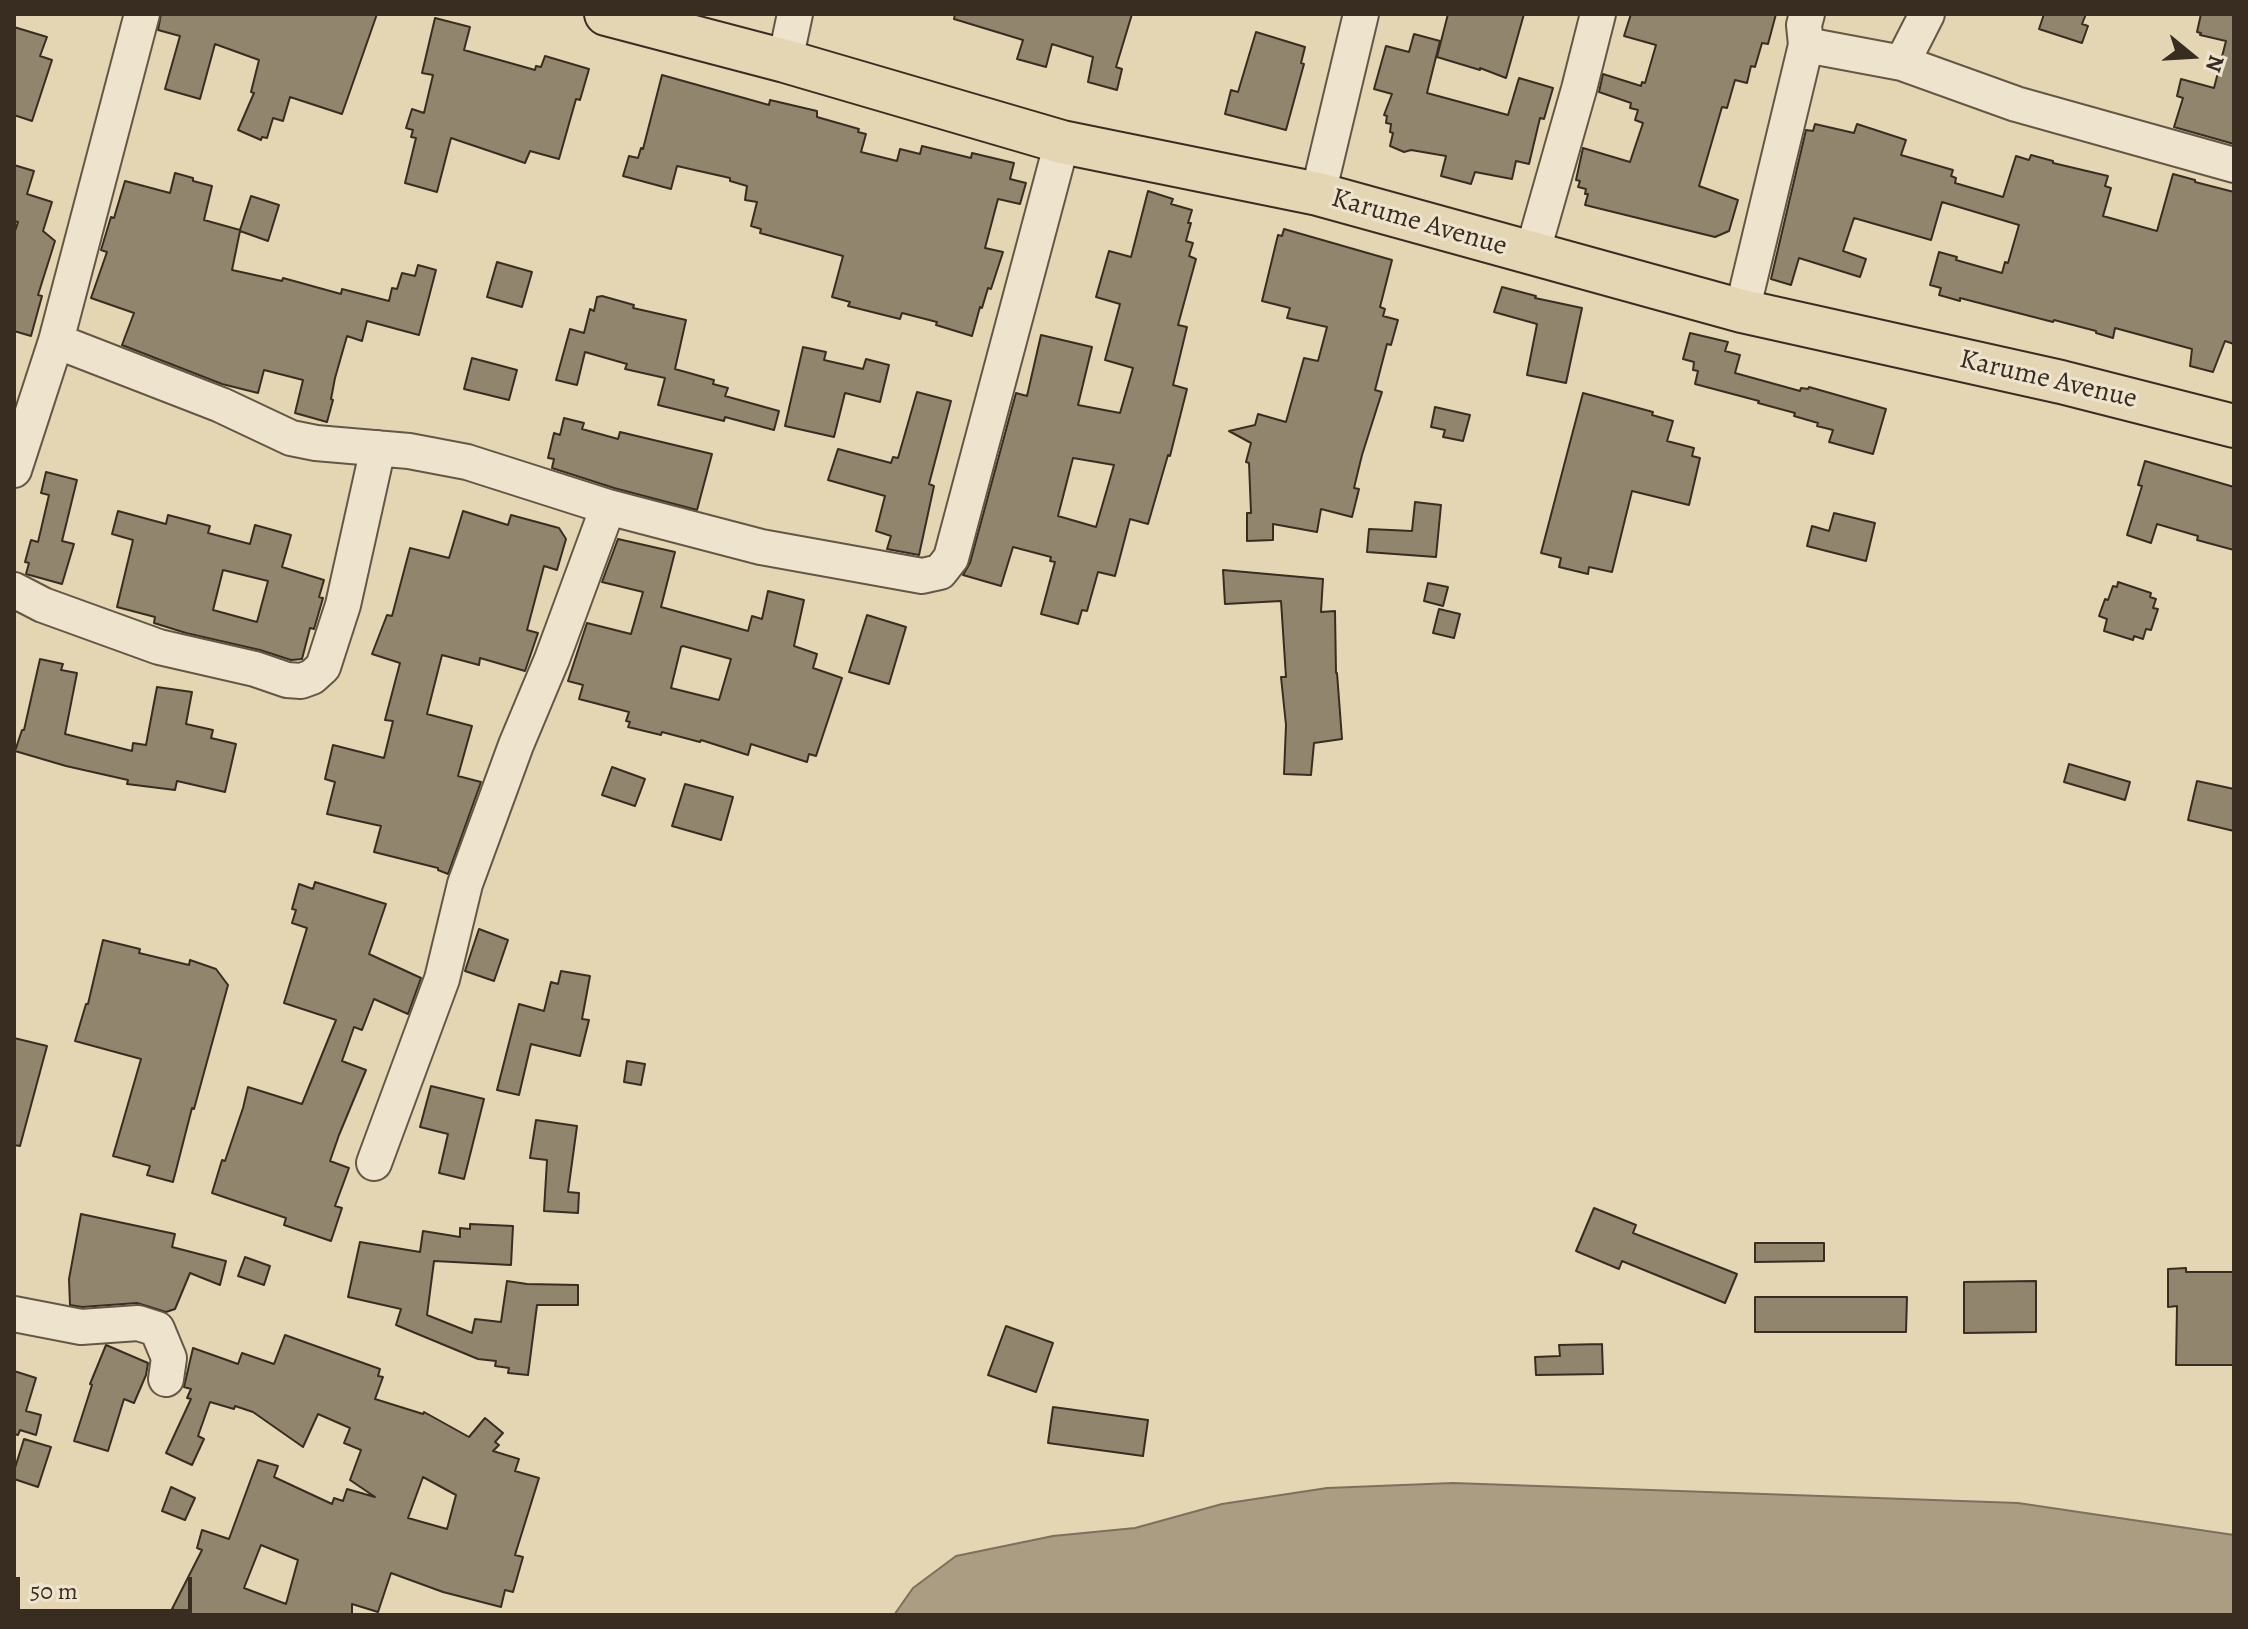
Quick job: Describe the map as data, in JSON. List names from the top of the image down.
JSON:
{
  "streets": {
    "main road": ["Karume Avenue"]
  },
  "scale_bar": "50 m",
  "north": "right"
}
